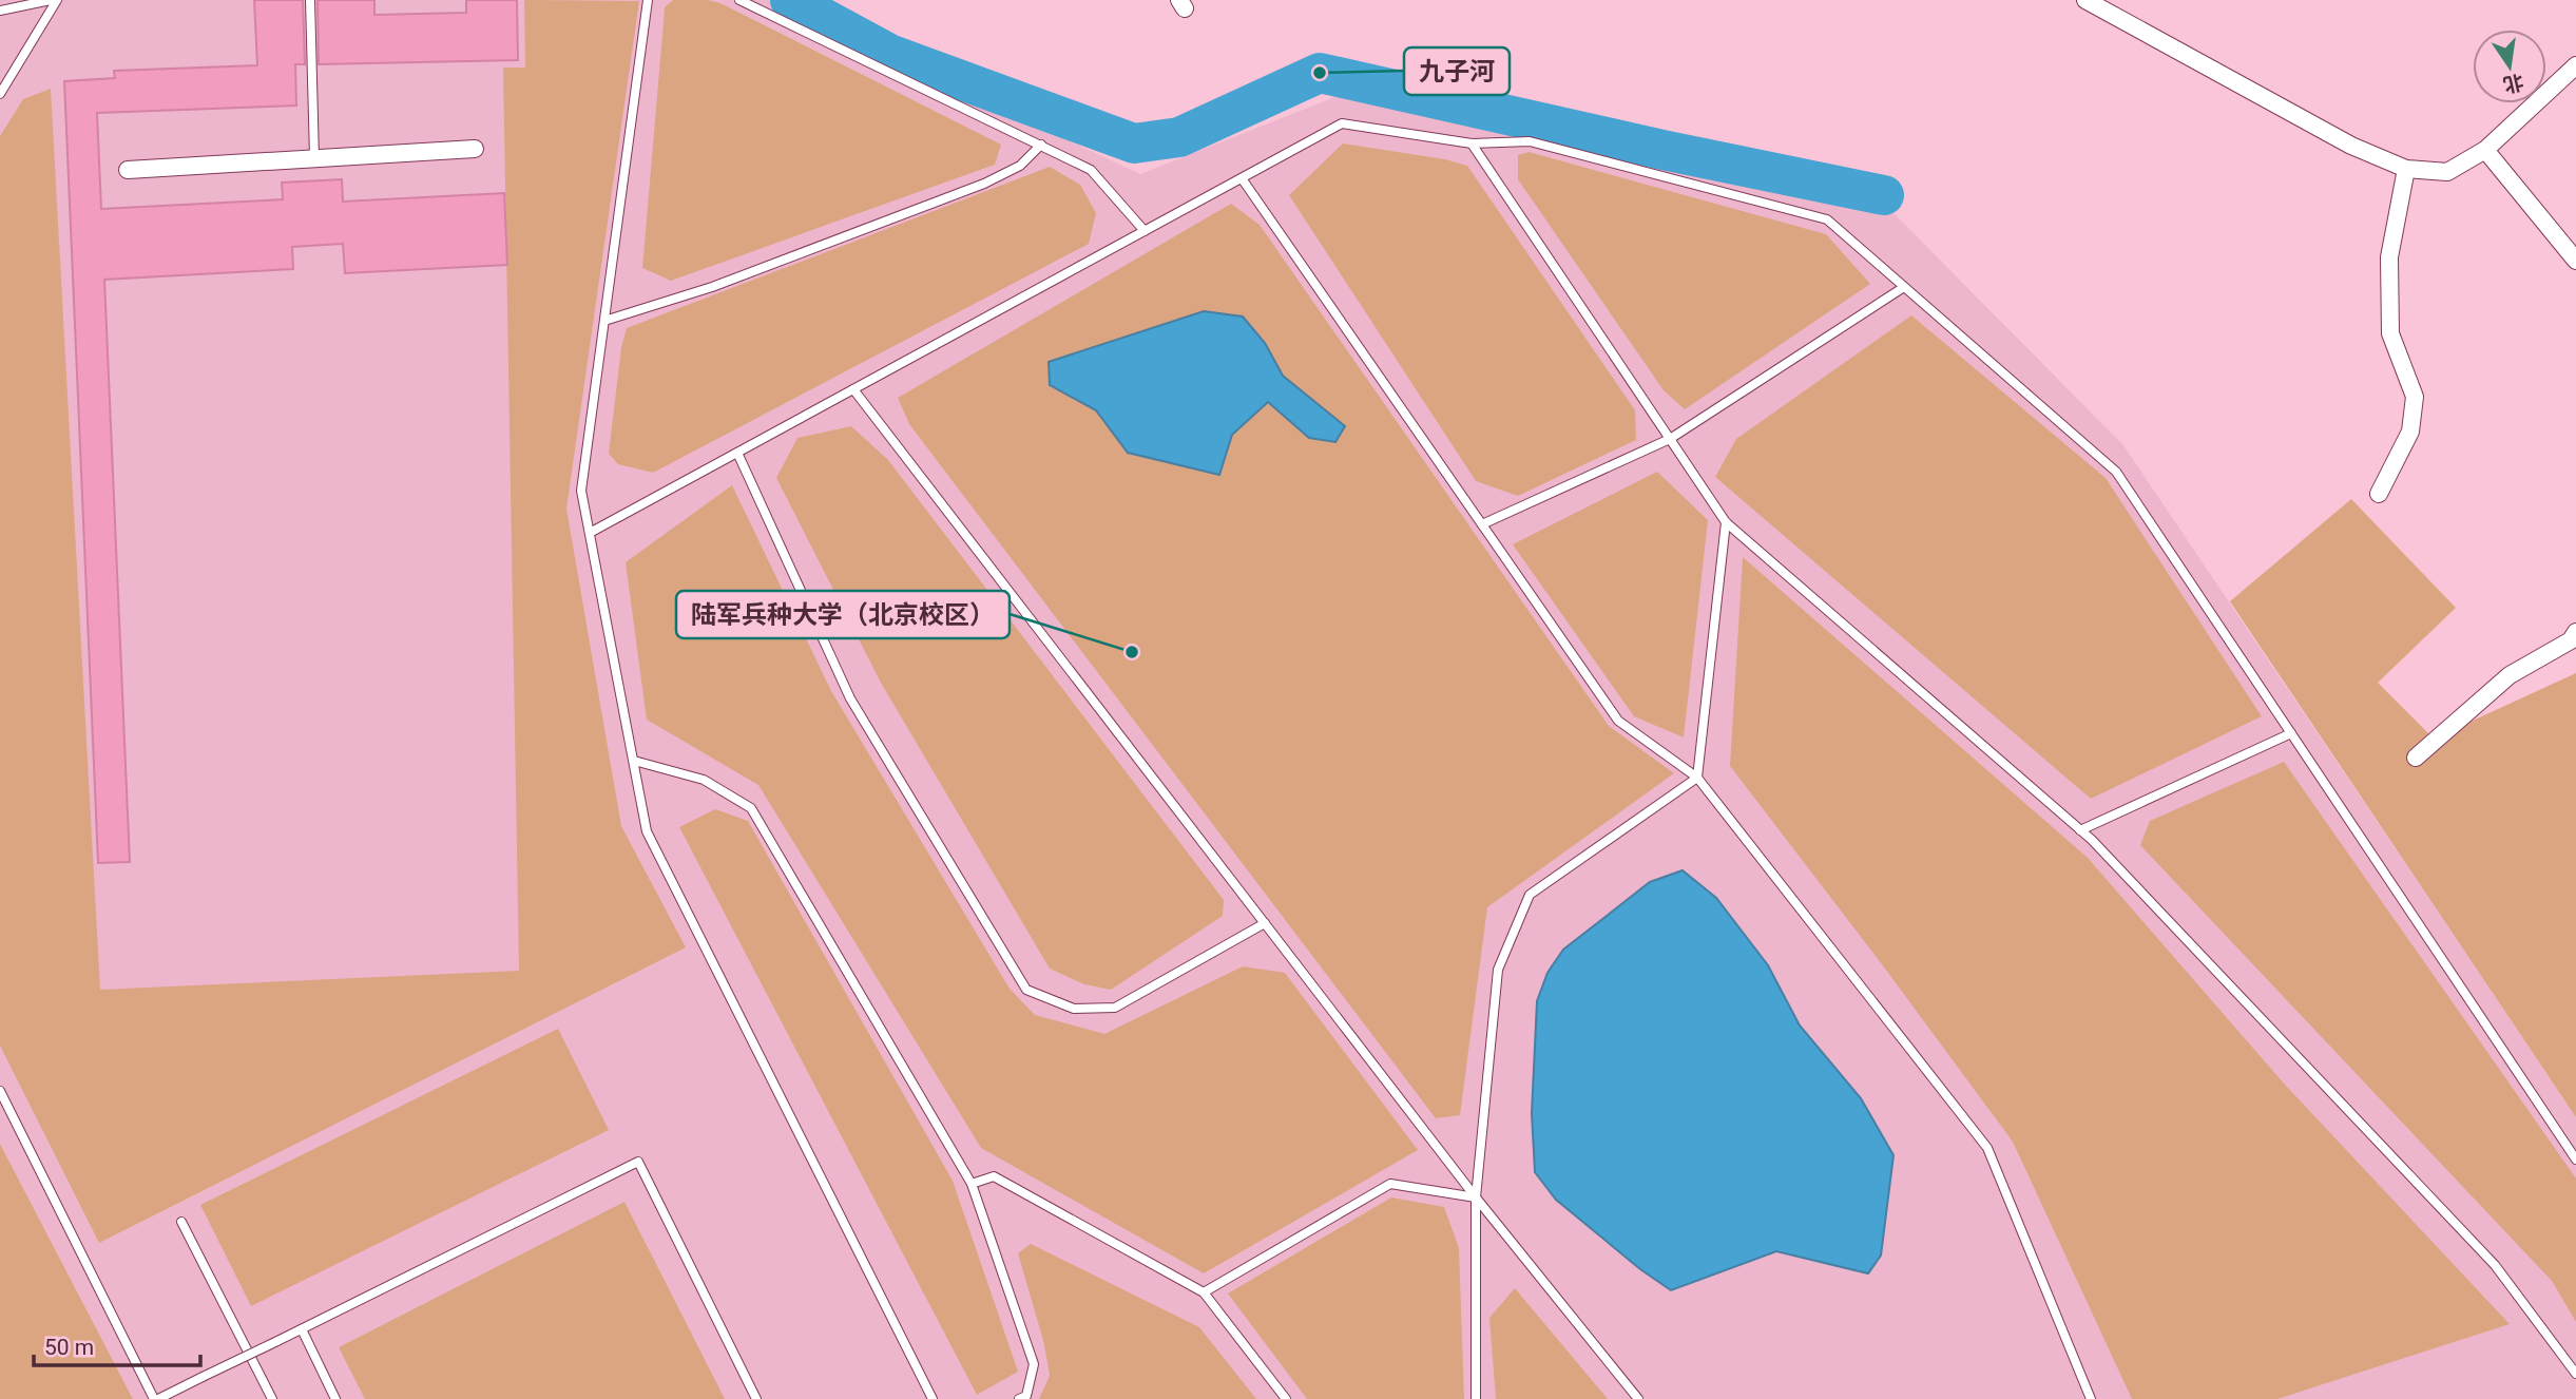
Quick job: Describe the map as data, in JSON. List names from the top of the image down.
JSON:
{
  "places": ["九子河", "陆军兵种大学（北京校区）"],
  "scale_bar": "50 m",
  "north": "bottom"
}
